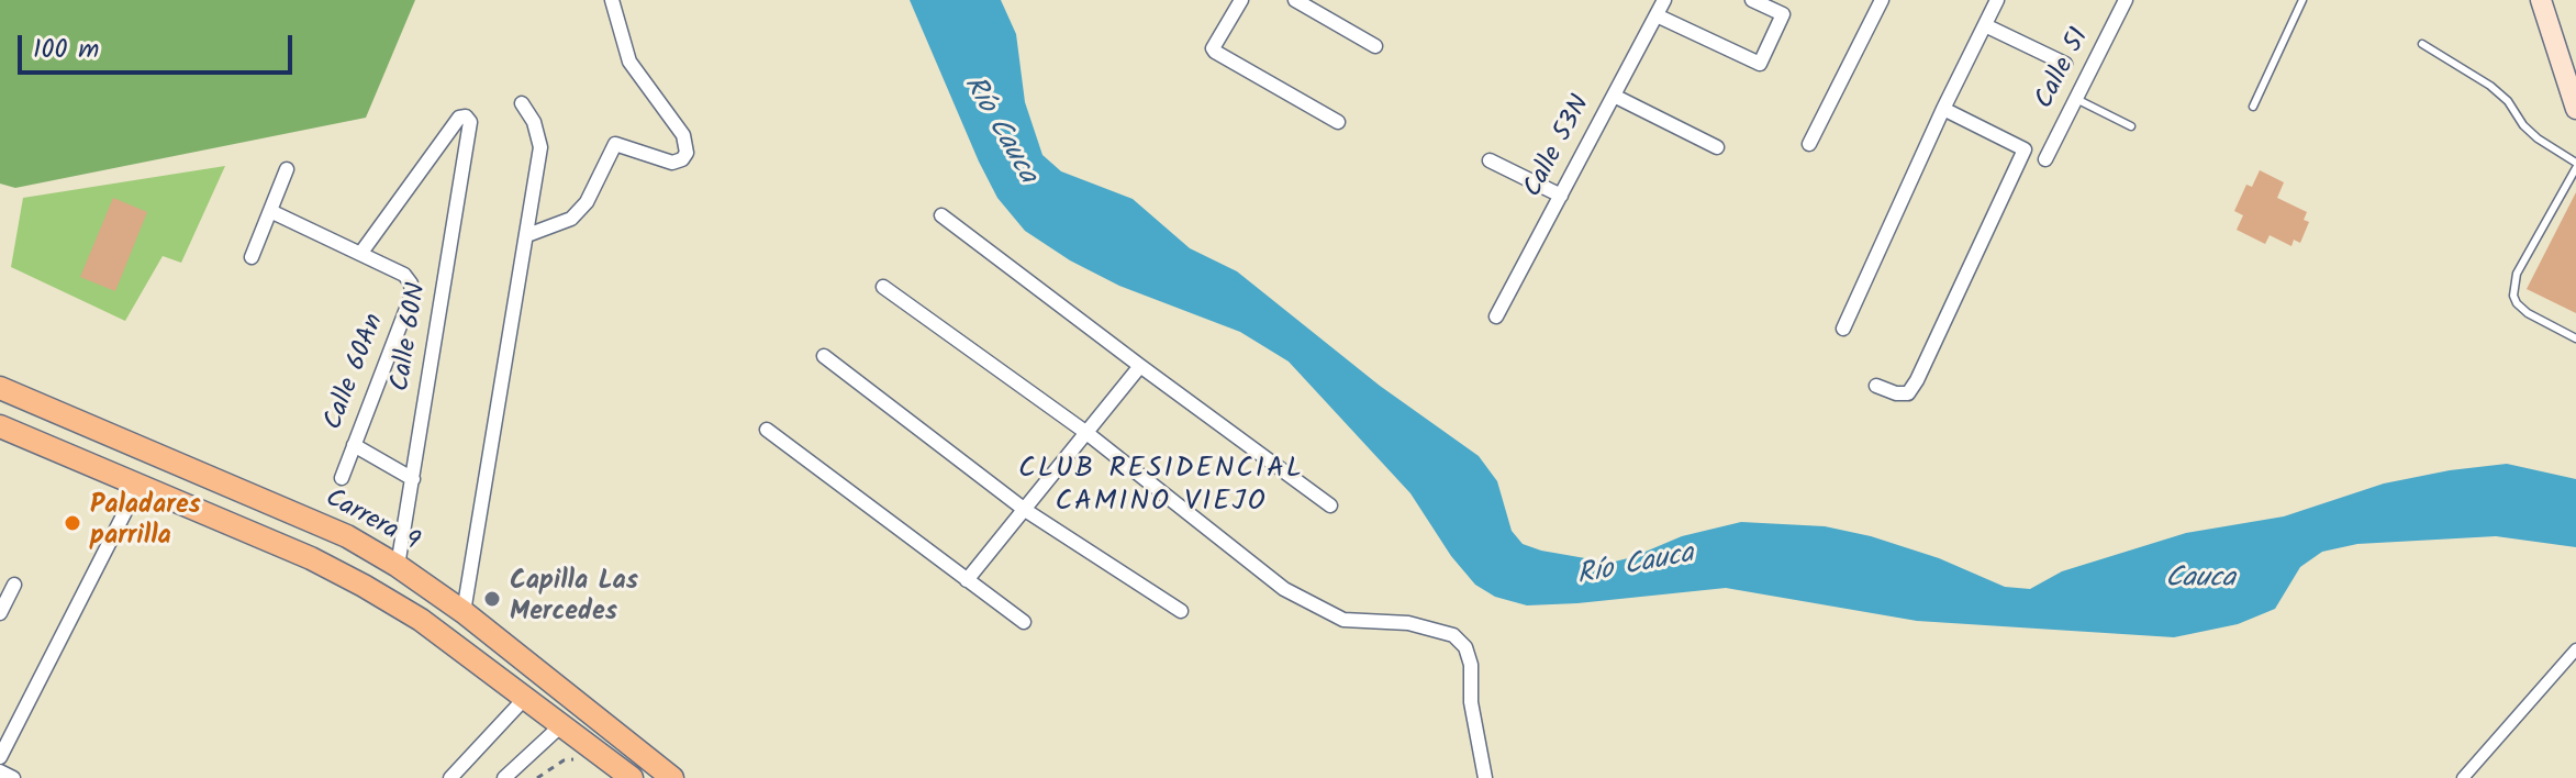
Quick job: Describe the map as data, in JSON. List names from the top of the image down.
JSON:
{
  "streets": {
    "main road": ["Carrera 9"],
    "street": [
      "Calle 51",
      "Calle 53N",
      "Calle 60N",
      "Calle 60An"
    ]
  },
  "crossings": [
    ["Calle 60N", "Calle 60An"],
    ["Calle 60N", "Carrera 9"]
  ],
  "districts": ["CLUB RESIDENCIAL CAMINO VIEJO"],
  "water": ["Río Cauca", "Cauca"],
  "places": ["Paladares parrilla", "Capilla Las Mercedes"],
  "scale_bar": "100 m"
}
